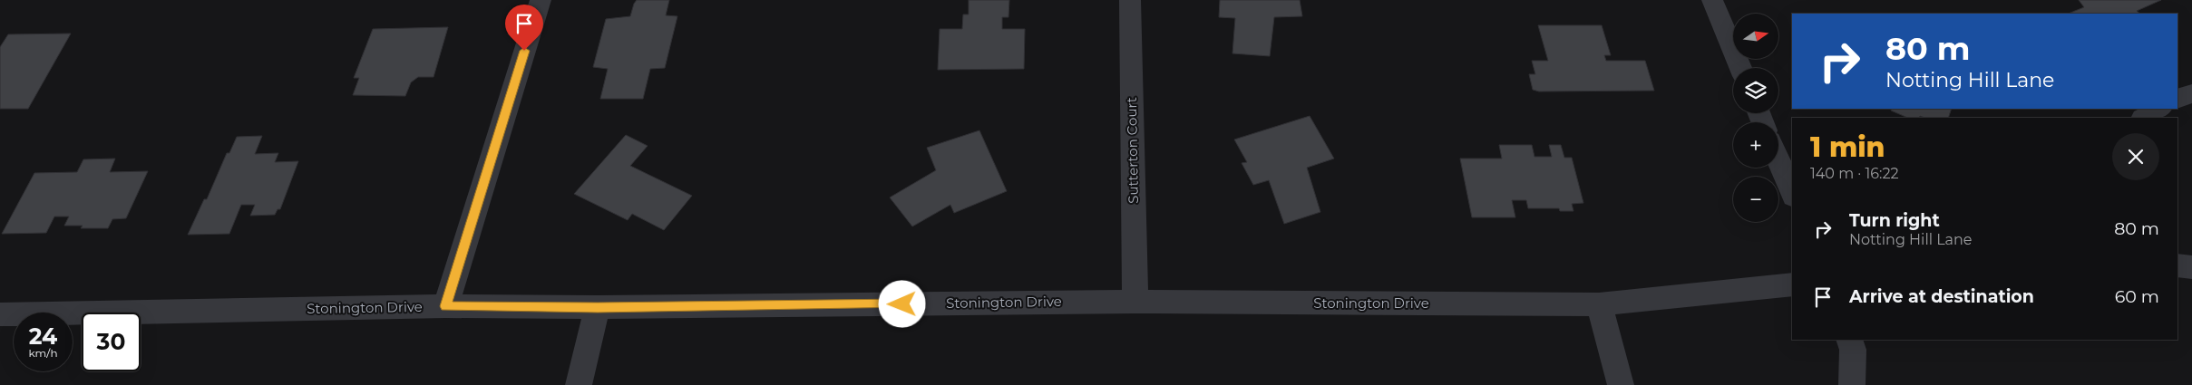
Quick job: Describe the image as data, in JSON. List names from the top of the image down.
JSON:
{
  "streets": {
    "street": ["Sutterton Court", "Stonington Drive"]
  },
  "crossings": [
    ["Sutterton Court", "Stonington Drive"]
  ],
  "north": "right",
  "page": {
    "map_buttons": ["+", "−"],
    "turn": ["80 m", "Notting Hill Lane"],
    "heading": ["1 min", "140 m · 16:22"],
    "list": [
      {
        "name": "Turn right",
        "note": "Notting Hill Lane",
        "value": "80 m"
      },
      {
        "name": "Arrive at destination",
        "value": "60 m"
      }
    ],
    "speed": "24 km/h",
    "limit": "30"
  }
}
